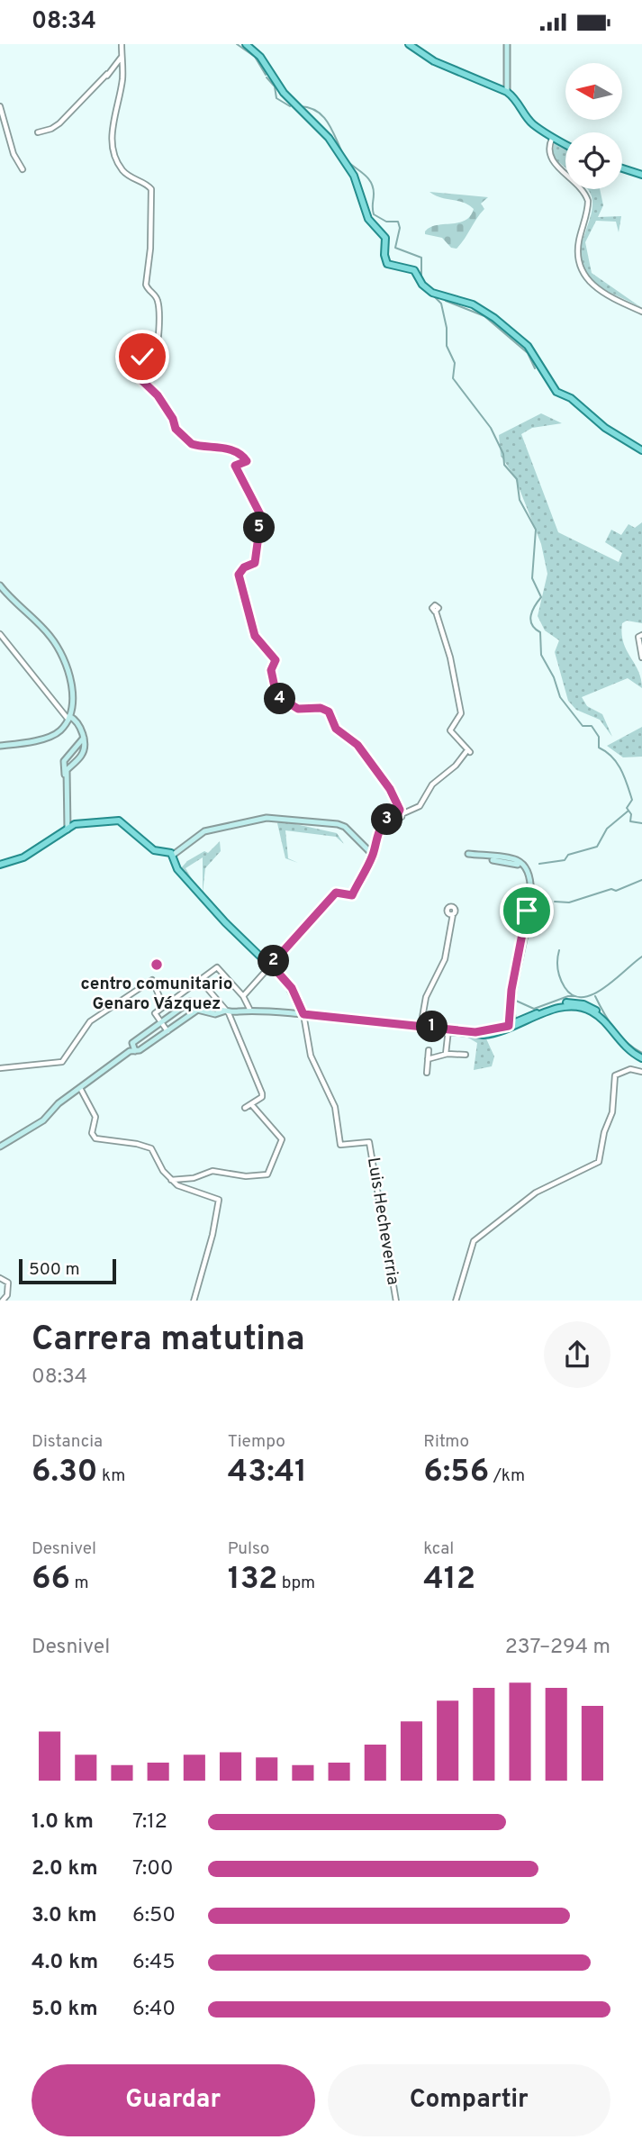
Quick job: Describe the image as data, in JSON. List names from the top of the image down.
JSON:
{
  "streets": {
    "street": ["Luis Hecheverria"]
  },
  "places": ["centro comunitario Genaro Vázquez"],
  "scale_bar": "500 m",
  "north": "left",
  "page": {
    "status": "08:34",
    "pins": [
      "5",
      "4",
      "3",
      "2",
      "1"
    ],
    "scale": "500 m",
    "heading": ["Carrera matutina", "08:34"],
    "stats": [
      ["Distancia", "6.30 km"],
      ["Tiempo", "43:41"],
      ["Ritmo", "6:56 /km"],
      ["Desnivel", "66 m"],
      ["Pulso", "132 bpm"],
      ["kcal", "412"]
    ],
    "chart": ["Desnivel", "237–294 m"],
    "list": [
      {
        "name": "1.0 km",
        "note": "7:12"
      },
      {
        "name": "2.0 km",
        "note": "7:00"
      },
      {
        "name": "3.0 km",
        "note": "6:50"
      },
      {
        "name": "4.0 km",
        "note": "6:45"
      },
      {
        "name": "5.0 km",
        "note": "6:40"
      }
    ],
    "buttons": ["Guardar", "Compartir"]
  }
}
